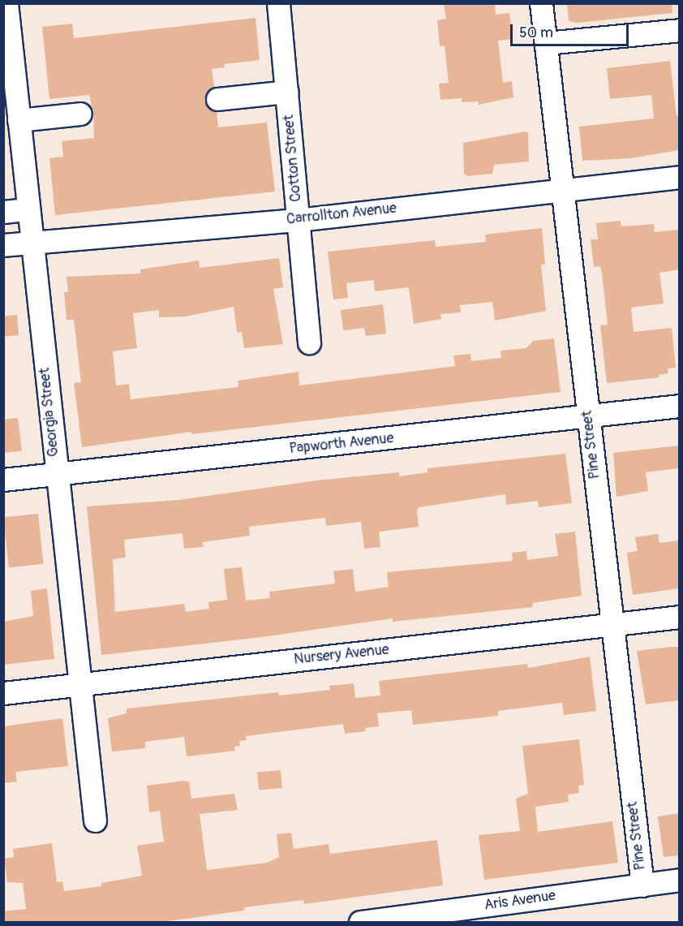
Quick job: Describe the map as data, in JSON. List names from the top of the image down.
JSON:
{
  "streets": {
    "street": [
      "Cotton Street",
      "Carrollton Avenue",
      "Georgia Street",
      "Papworth Avenue",
      "Pine Street",
      "Nursery Avenue",
      "Aris Avenue"
    ]
  },
  "crossings": [
    ["Cotton Street", "Carrollton Avenue"],
    ["Carrollton Avenue", "Georgia Street"],
    ["Carrollton Avenue", "Pine Street"],
    ["Georgia Street", "Papworth Avenue"],
    ["Georgia Street", "Nursery Avenue"],
    ["Papworth Avenue", "Pine Street"],
    ["Pine Street", "Nursery Avenue"],
    ["Pine Street", "Aris Avenue"]
  ],
  "scale_bar": "50 m"
}
